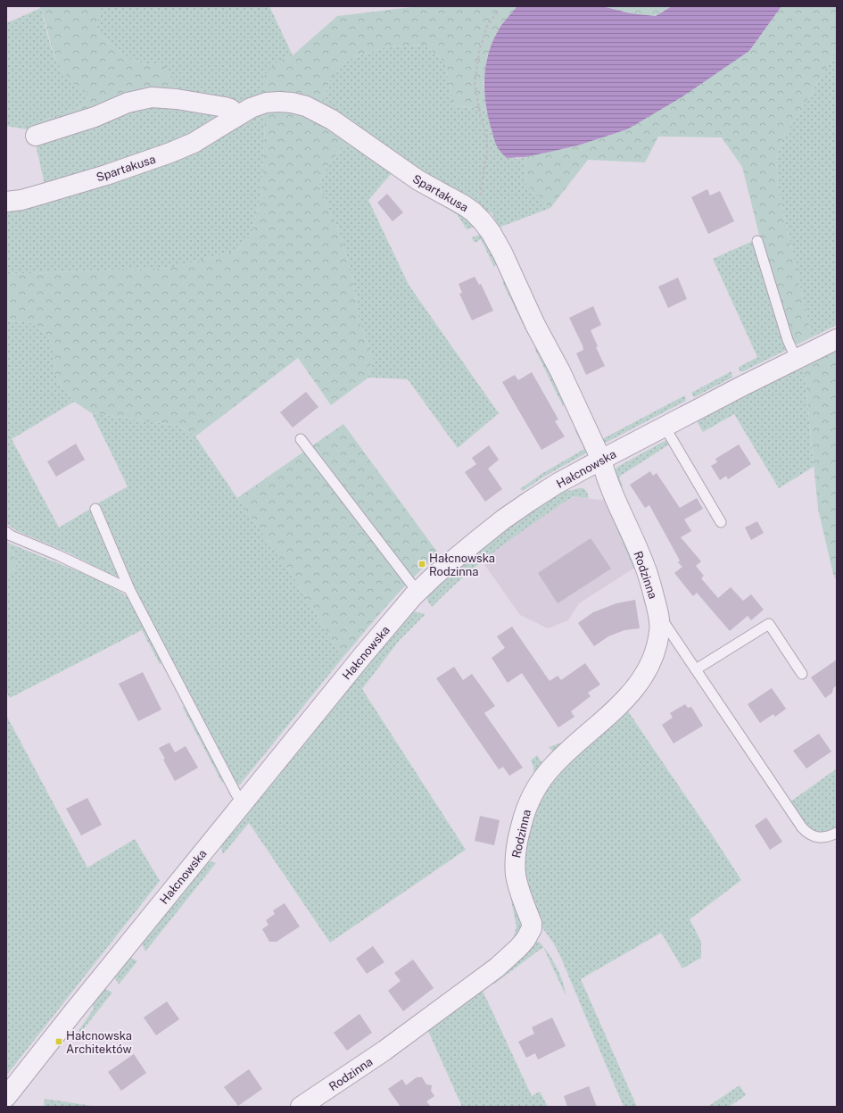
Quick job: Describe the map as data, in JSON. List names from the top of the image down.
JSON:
{
  "streets": {
    "street": ["Spartakusa", "Hałcnowska", "Rodzinna"]
  },
  "crossings": [
    ["Spartakusa", "Hałcnowska"],
    ["Spartakusa", "Rodzinna"],
    ["Hałcnowska", "Rodzinna"]
  ],
  "places": {
    "transit": ["Hałcnowska Rodzinna", "Hałcnowska Architektów"]
  }
}
